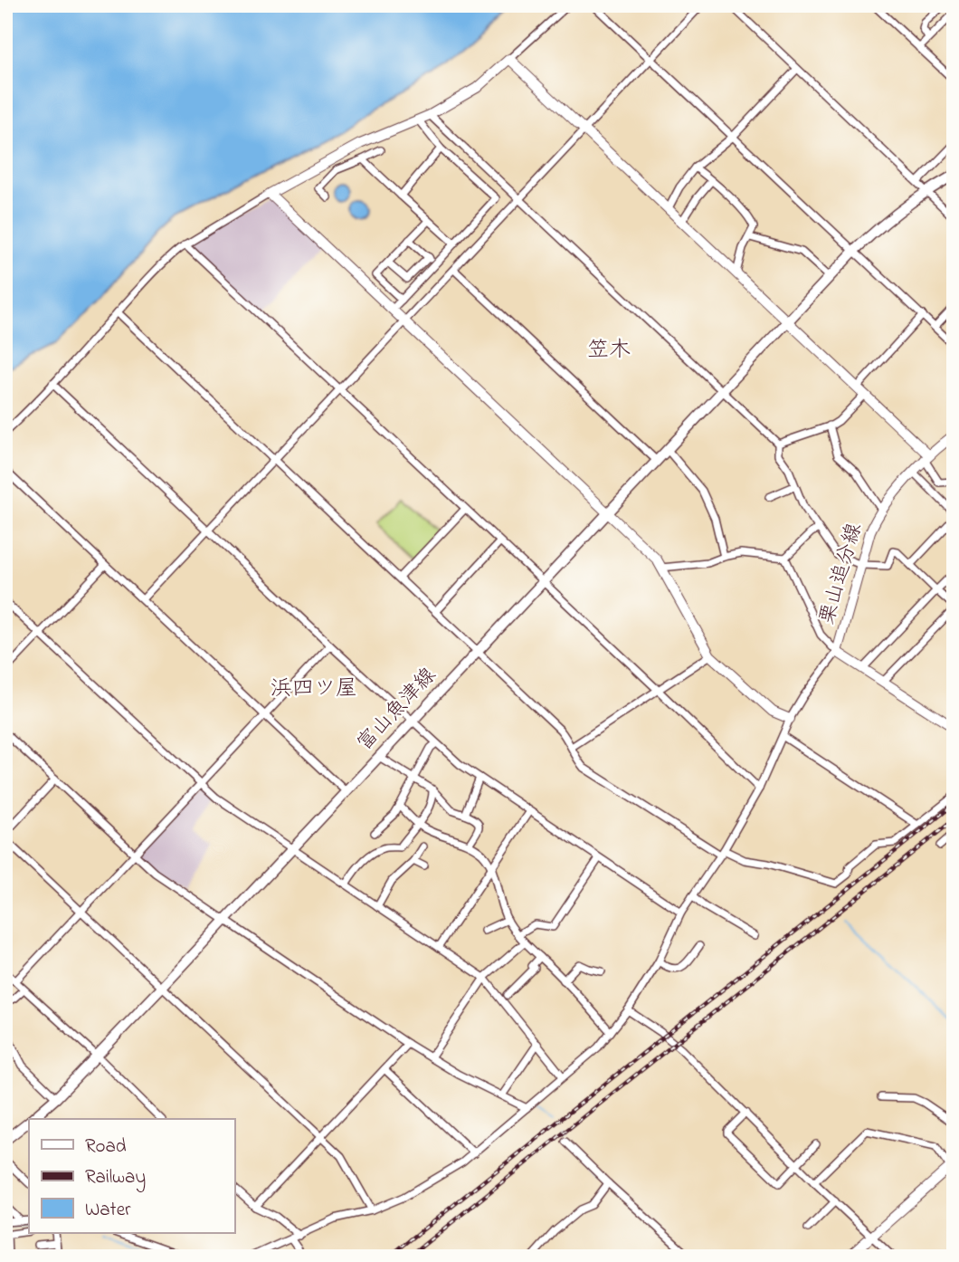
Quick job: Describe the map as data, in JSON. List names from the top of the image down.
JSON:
{
  "streets": {
    "main road": ["富山魚津線"],
    "street": ["栗山追分線"]
  },
  "districts": ["笠木", "浜四ツ屋"],
  "legend": ["Road", "Railway", "Water"]
}
